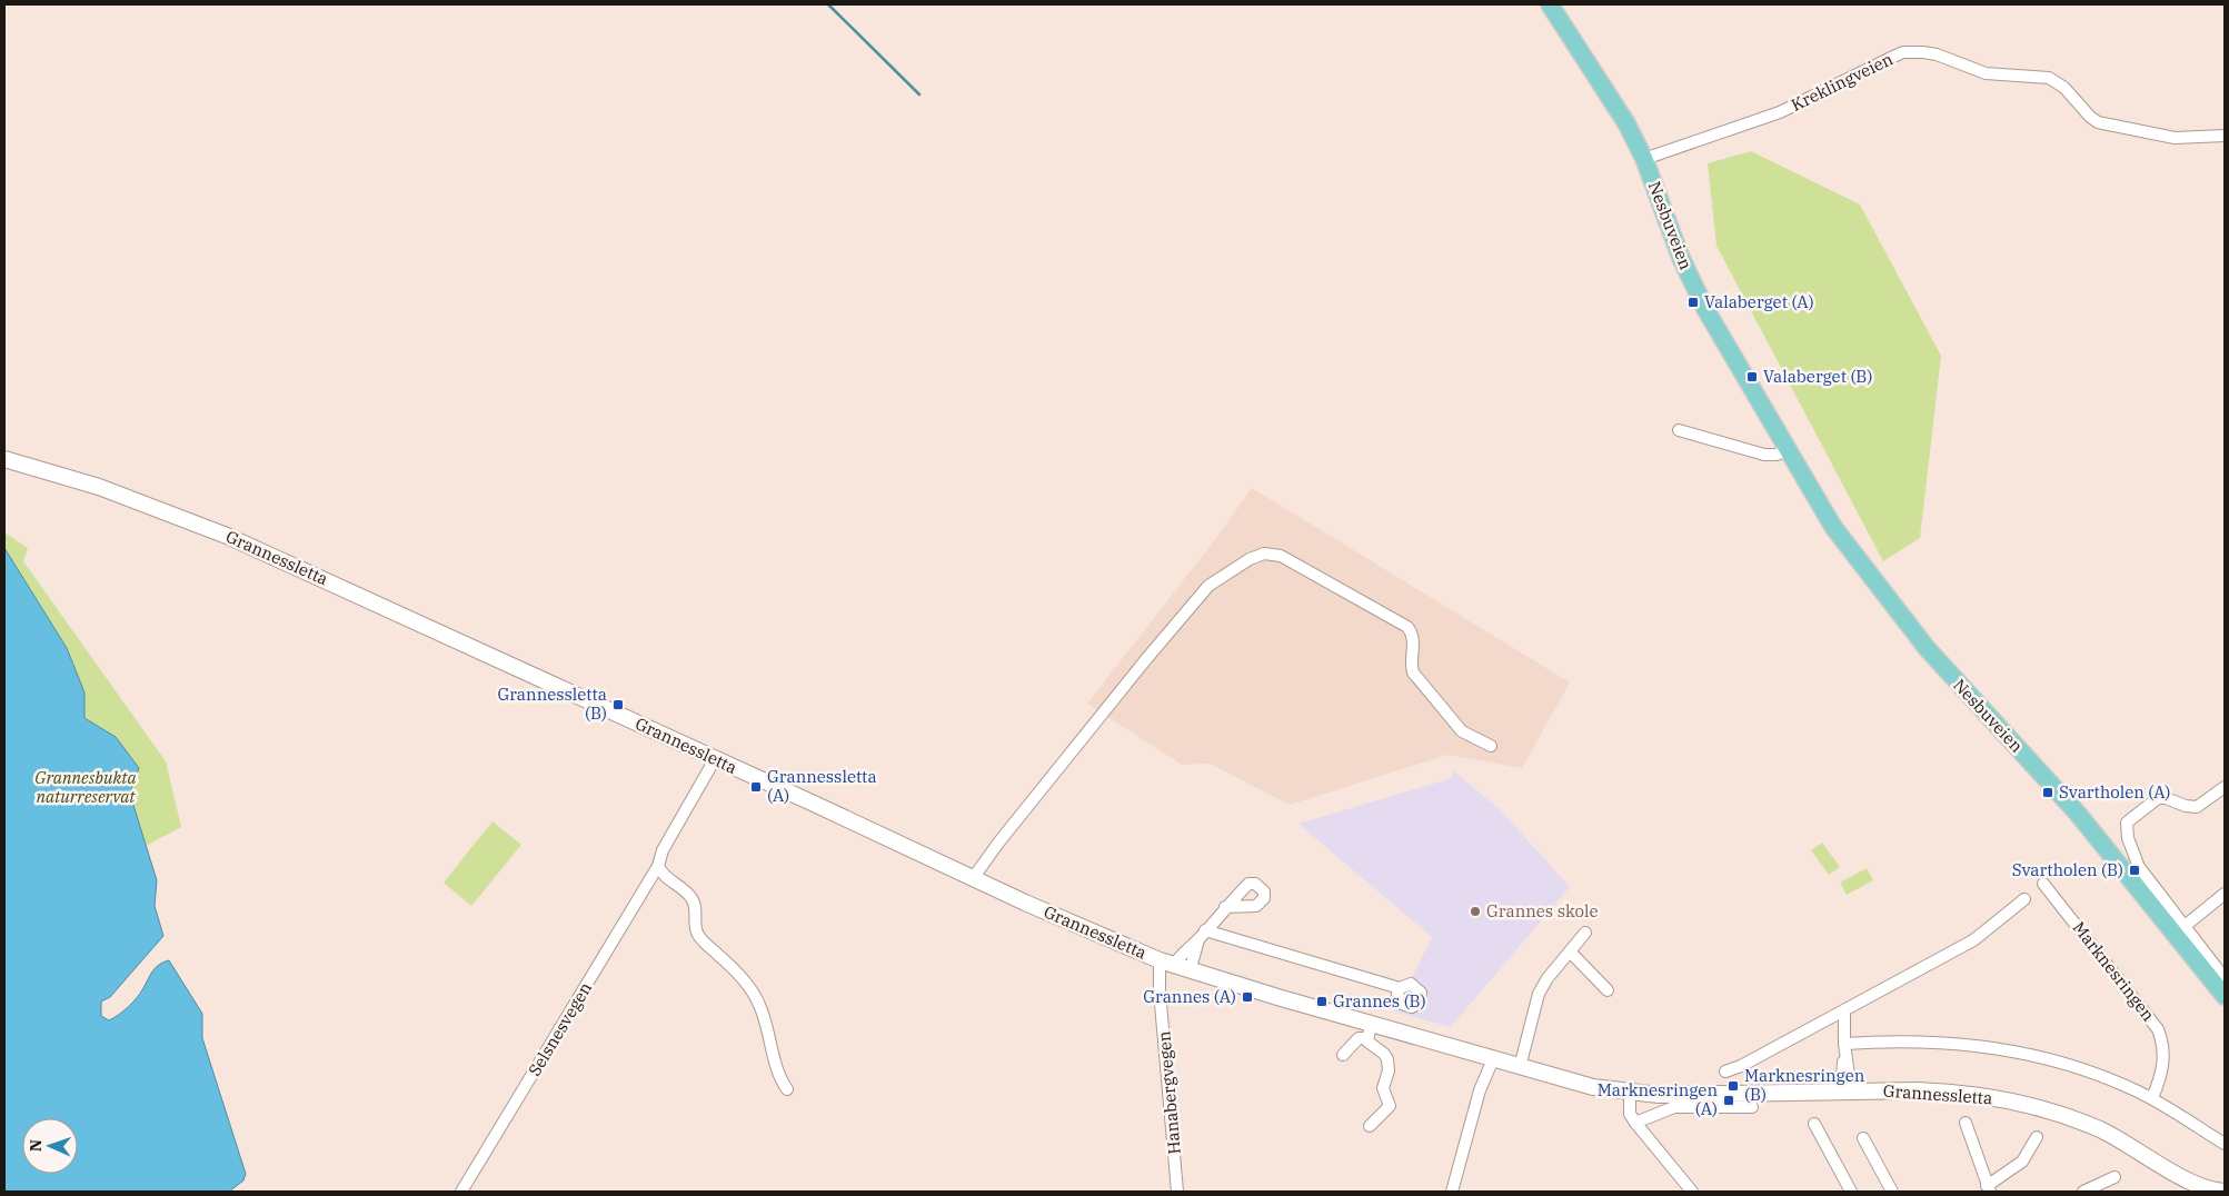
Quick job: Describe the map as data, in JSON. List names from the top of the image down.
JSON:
{
  "streets": {
    "main road": ["Nesbuveien", "Grannessletta"],
    "street": [
      "Kreklingveien",
      "Marknesringen",
      "Selsnesvegen",
      "Hanabergvegen"
    ]
  },
  "crossings": [
    ["Kreklingveien", "Nesbuveien"],
    ["Grannessletta", "Selsnesvegen"],
    ["Grannessletta", "Hanabergvegen"]
  ],
  "parks": ["Grannesbukta naturreservat"],
  "places": {
    "transit": [
      "Valaberget (A)",
      "Valaberget (B)",
      "Grannessletta (B)",
      "Grannessletta (A)",
      "Svartholen (A)",
      "Svartholen (B)",
      "Grannes (A)",
      "Grannes (B)",
      "Marknesringen (B)",
      "Marknesringen (A)"
    ],
    "other": ["Grannes skole"]
  },
  "north": "left"
}
